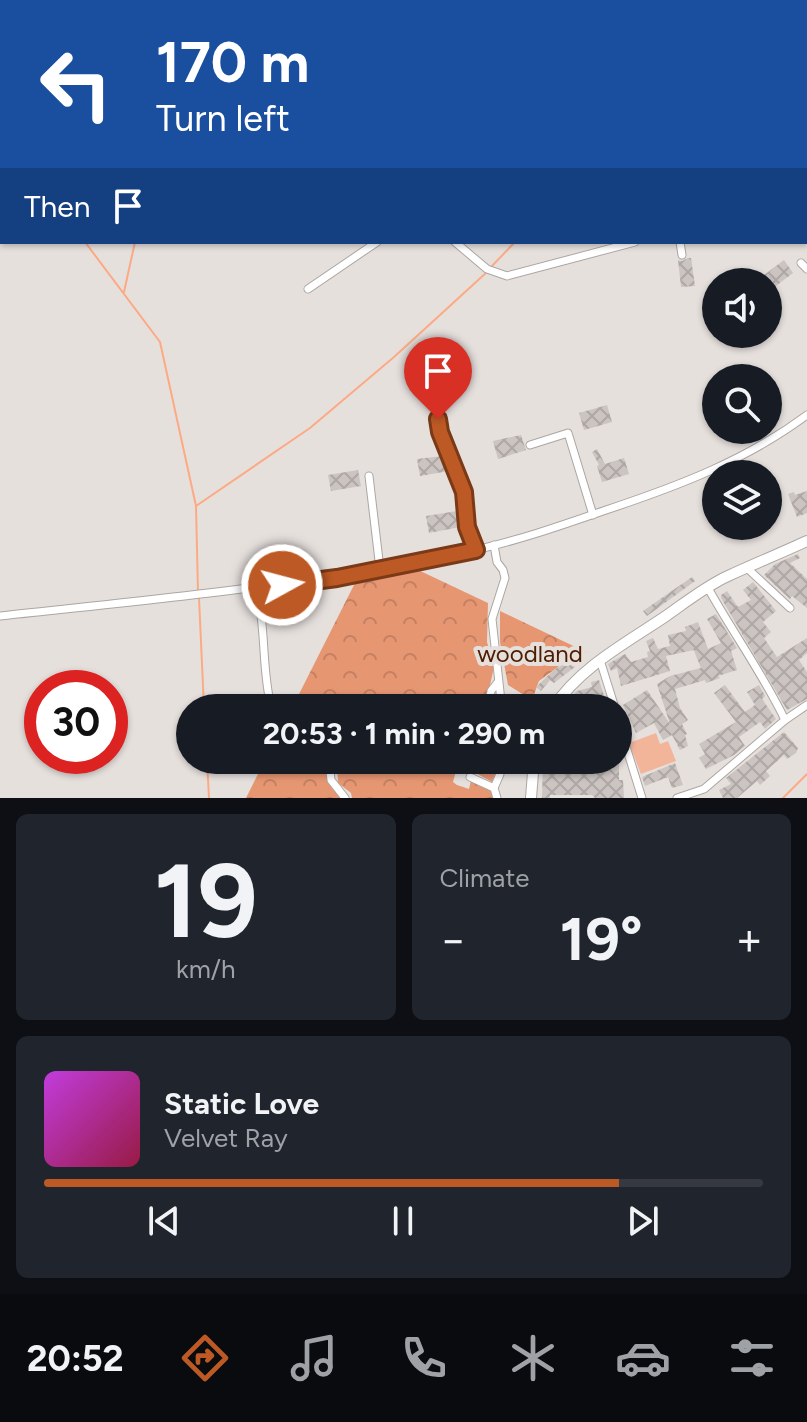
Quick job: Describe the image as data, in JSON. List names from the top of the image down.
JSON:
{
  "parks": ["woodland"],
  "page": {
    "turn": ["170 m", "Turn left"],
    "then": "Then",
    "limit": "30",
    "trip": "20:53 · 1 min · 290 m",
    "tile": [
      ["19", "km/h"],
      "Climate"
    ],
    "heat": ["−", "19°", "+"],
    "song": ["Static Love", "Velvet Ray"],
    "tabs": "20:52"
  }
}
